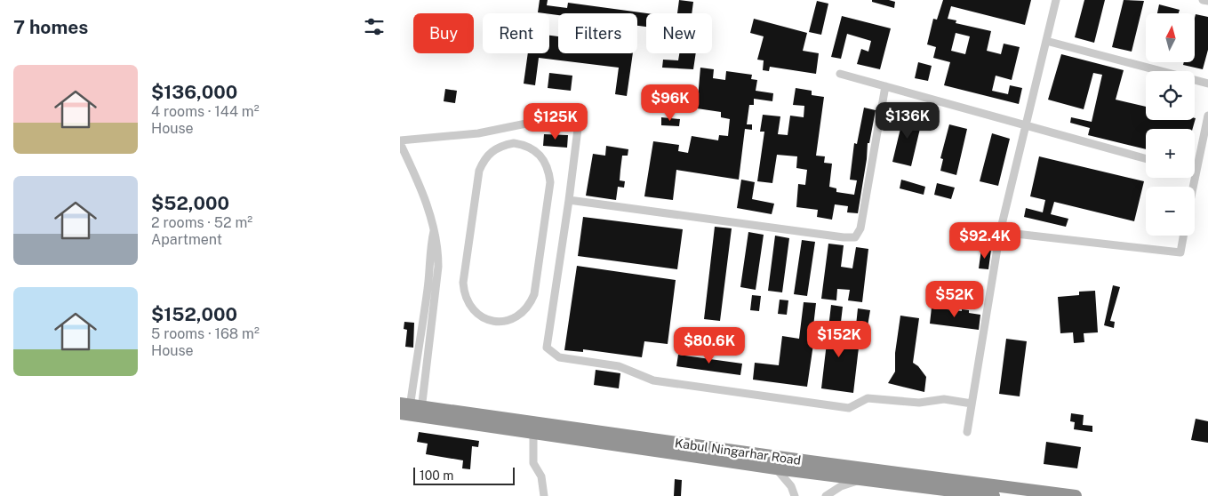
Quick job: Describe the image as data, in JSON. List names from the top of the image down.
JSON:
{
  "streets": {
    "highway": ["Kabul Ningarhar Road"]
  },
  "scale_bar": "100 m",
  "north": "top",
  "page": {
    "heading": "7 homes",
    "map_buttons": ["+", "−"],
    "chip": [
      "Buy",
      "Rent",
      "Filters",
      "New"
    ],
    "list": [
      {
        "name": "$136,000",
        "note": "4 rooms · 144 m² · House"
      },
      {
        "name": "$52,000",
        "note": "2 rooms · 52 m² · Apartment"
      },
      {
        "name": "$152,000",
        "note": "5 rooms · 168 m² · House"
      }
    ],
    "price": [
      "$96K",
      "$136K",
      "$125K",
      "$92.4K",
      "$52K",
      "$152K",
      "$80.6K"
    ],
    "scale": "100 m"
  }
}
